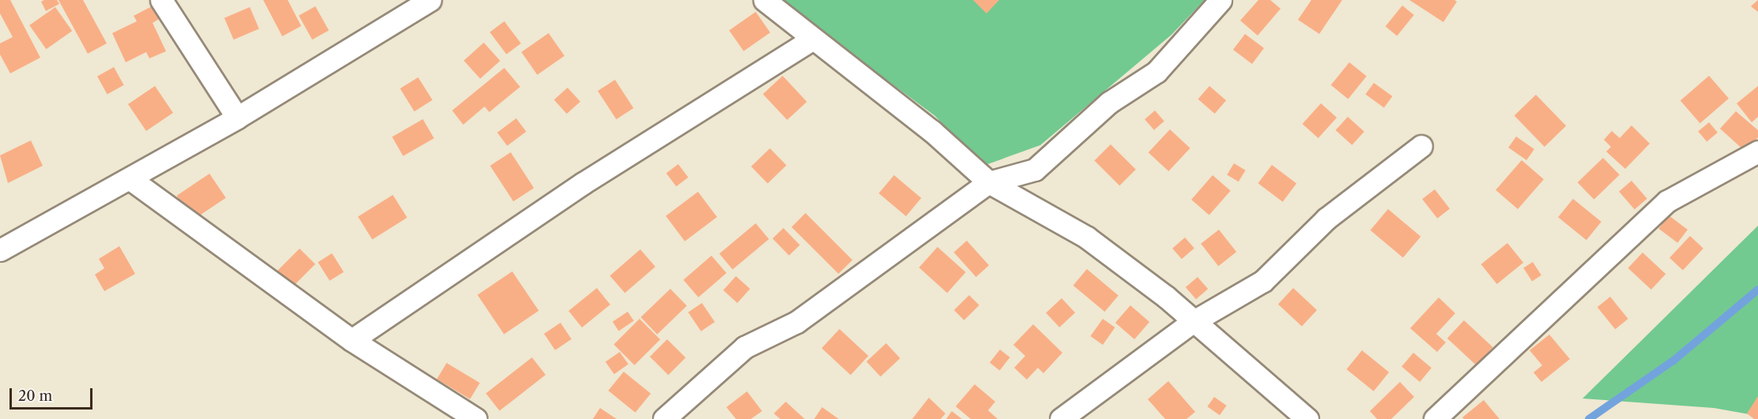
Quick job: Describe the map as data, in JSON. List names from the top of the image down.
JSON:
{
  "scale_bar": "20 m"
}
